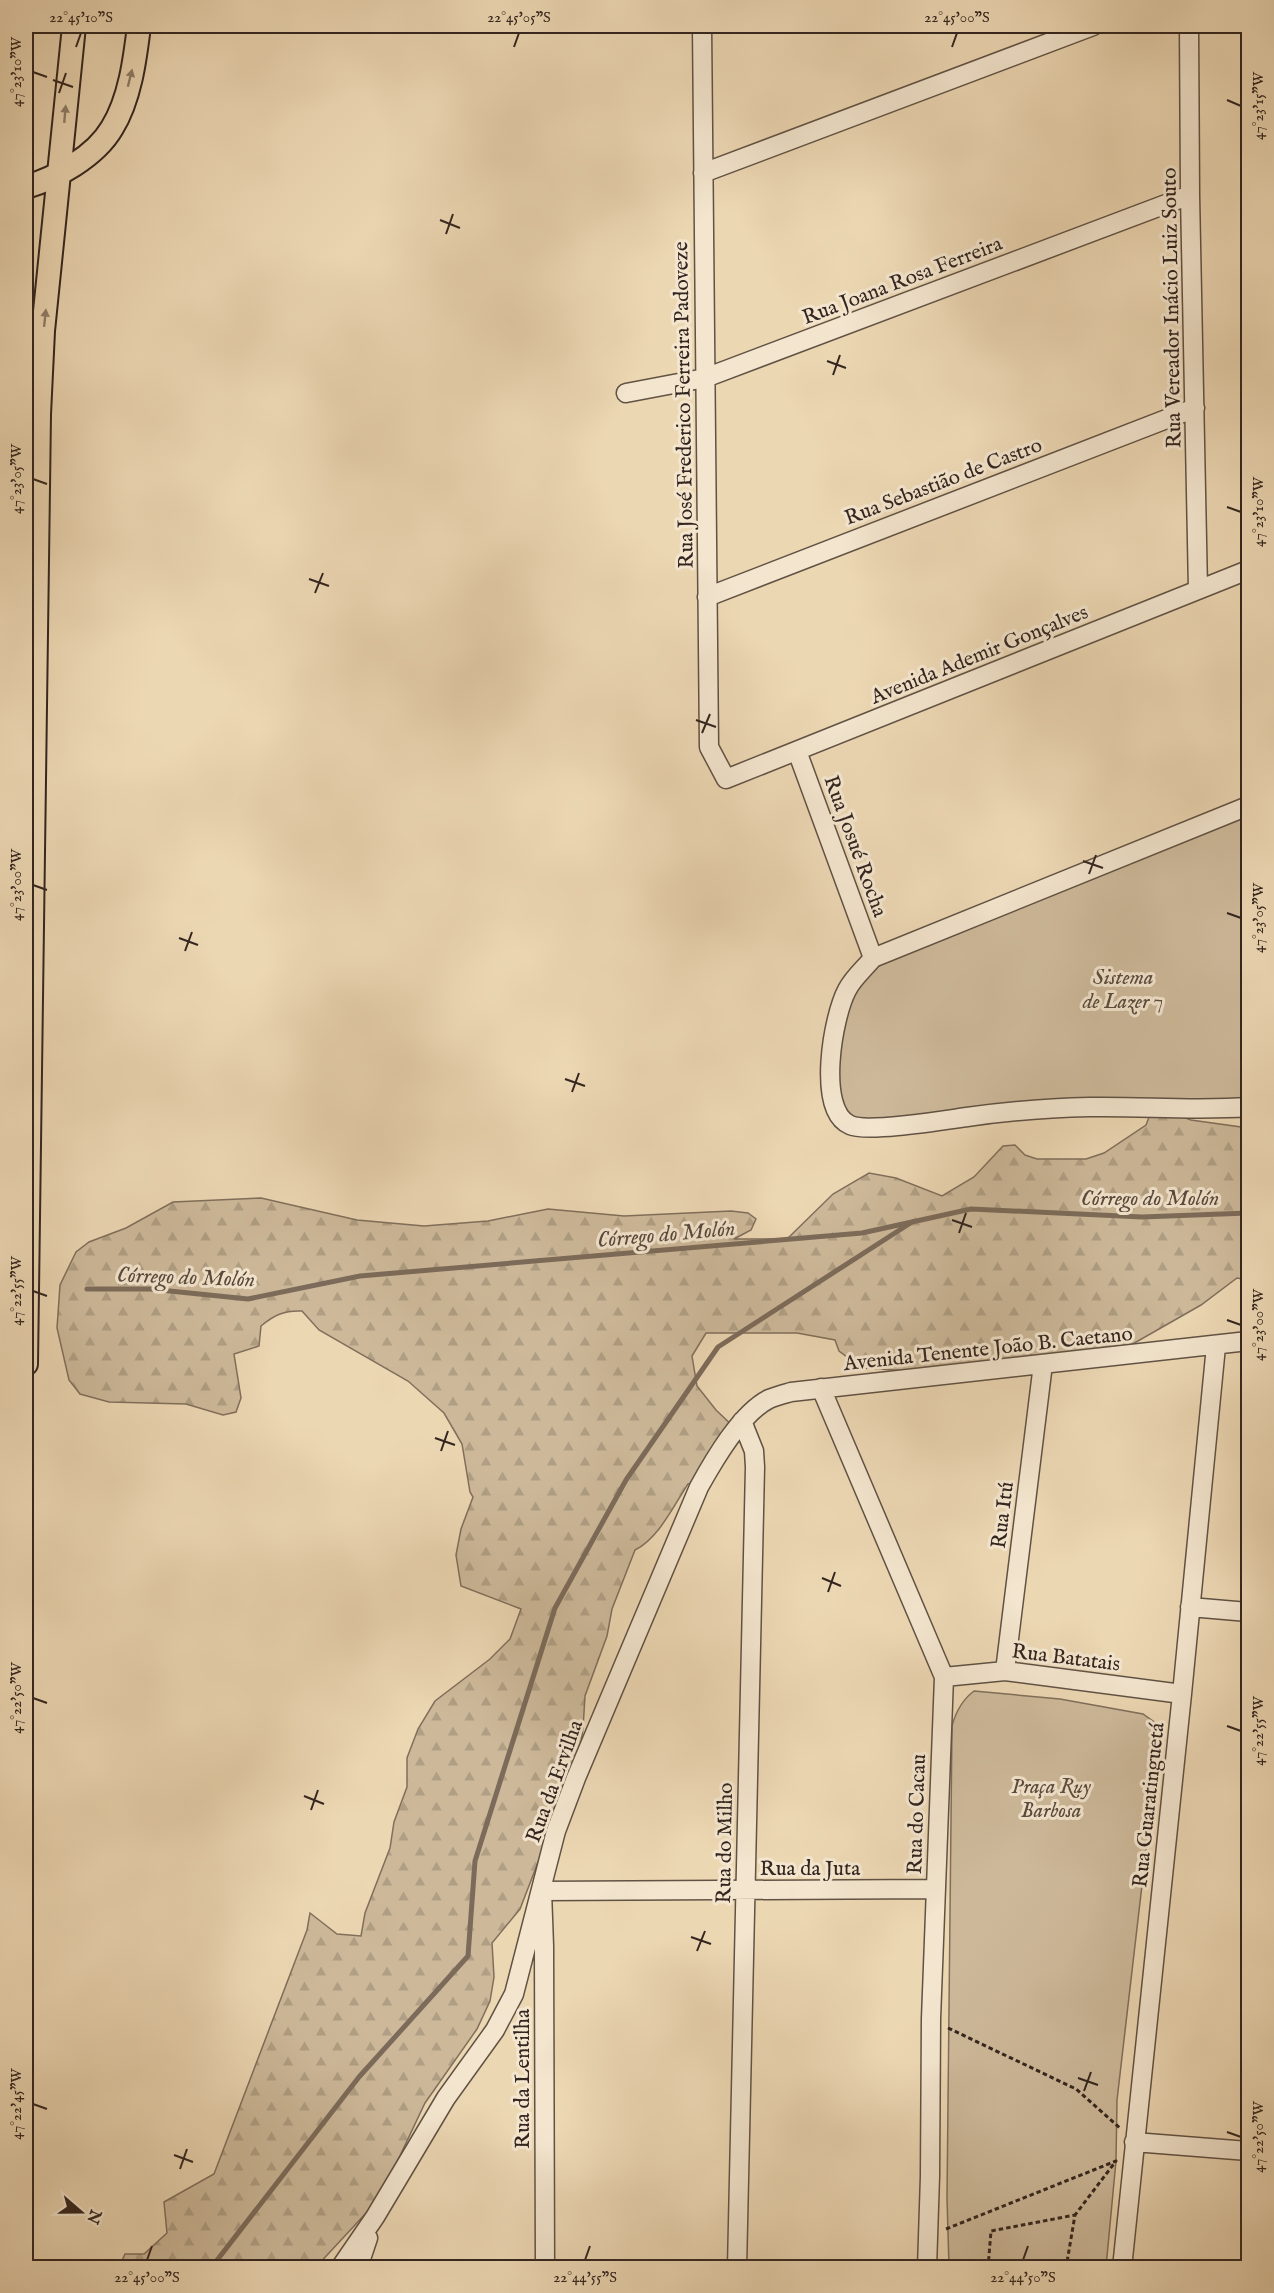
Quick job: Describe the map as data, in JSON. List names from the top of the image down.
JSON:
{
  "streets": {
    "street": [
      "Rua Joana Rosa Ferreira",
      "Rua Vereador Inácio Luiz Souto",
      "Rua José Frederico Ferreira Padoveze",
      "Rua Sebastião de Castro",
      "Avenida Ademir Gonçalves",
      "Rua Josué Rocha",
      "Avenida Tenente João B. Caetano",
      "Rua Itú",
      "Rua Batatais",
      "Rua da Ervilha",
      "Rua Guaratinguetá",
      "Rua do Cacau",
      "Rua do Milho",
      "Rua da Juta",
      "Rua da Lentilha"
    ]
  },
  "crossings": [
    ["Rua Joana Rosa Ferreira", "Rua Vereador Inácio Luiz Souto"],
    ["Rua Joana Rosa Ferreira", "Rua José Frederico Ferreira Padoveze"],
    ["Rua Vereador Inácio Luiz Souto", "Rua Sebastião de Castro"],
    ["Rua Vereador Inácio Luiz Souto", "Avenida Ademir Gonçalves"],
    ["Rua José Frederico Ferreira Padoveze", "Rua Sebastião de Castro"],
    ["Rua José Frederico Ferreira Padoveze", "Avenida Ademir Gonçalves"],
    ["Avenida Ademir Gonçalves", "Rua Josué Rocha"],
    ["Avenida Tenente João B. Caetano", "Rua Itú"],
    ["Avenida Tenente João B. Caetano", "Rua da Ervilha"],
    ["Avenida Tenente João B. Caetano", "Rua Guaratinguetá"],
    ["Avenida Tenente João B. Caetano", "Rua do Cacau"],
    ["Avenida Tenente João B. Caetano", "Rua do Milho"],
    ["Rua Itú", "Rua Batatais"],
    ["Rua Batatais", "Rua Guaratinguetá"],
    ["Rua Batatais", "Rua do Cacau"],
    ["Rua da Ervilha", "Rua do Milho"],
    ["Rua da Ervilha", "Rua da Juta"],
    ["Rua da Ervilha", "Rua da Lentilha"],
    ["Rua do Cacau", "Rua da Juta"],
    ["Rua do Milho", "Rua da Juta"],
    ["Rua da Juta", "Rua da Lentilha"]
  ],
  "water": ["Córrego do Molón"],
  "parks": ["Sistema de Lazer 7", "Praça Ruy Barbosa"],
  "north": "right",
  "coordinates": [
    "22°45'10\"S",
    "22°45'05\"S",
    "22°45'00\"S",
    "47°23'10\"W",
    "47°23'15\"W",
    "47°23'05\"W",
    "47°23'00\"W",
    "47°22'55\"W",
    "47°22'50\"W",
    "47°22'45\"W",
    "22°44'55\"S",
    "22°44'50\"S"
  ]
}
